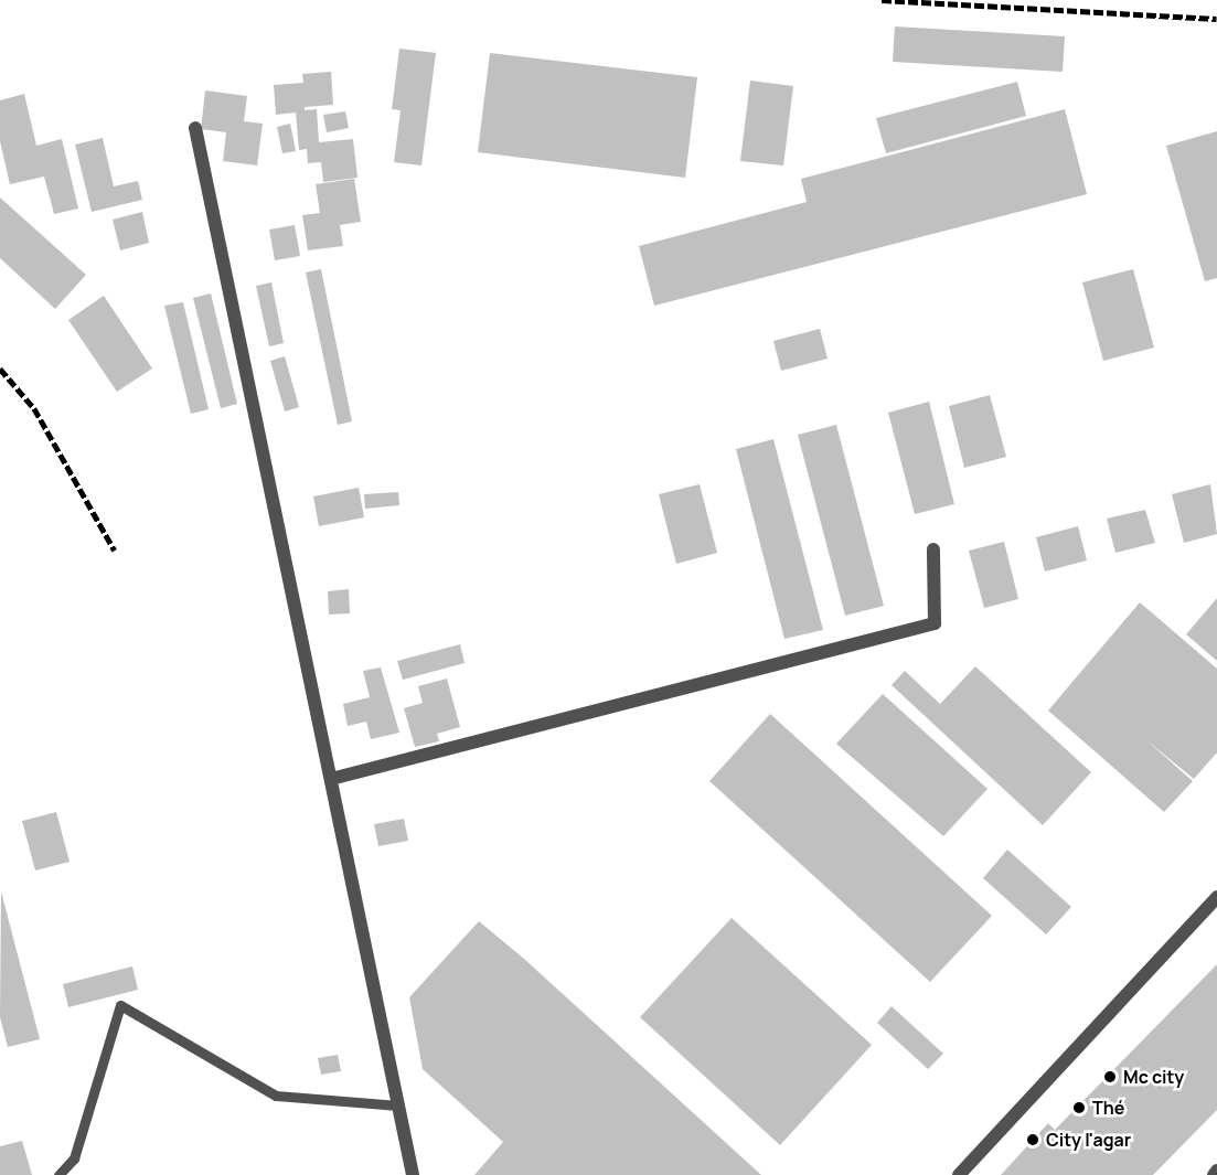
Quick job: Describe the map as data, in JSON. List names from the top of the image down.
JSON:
{
  "places": ["Mc city", "Thé", "City l'agar"]
}
